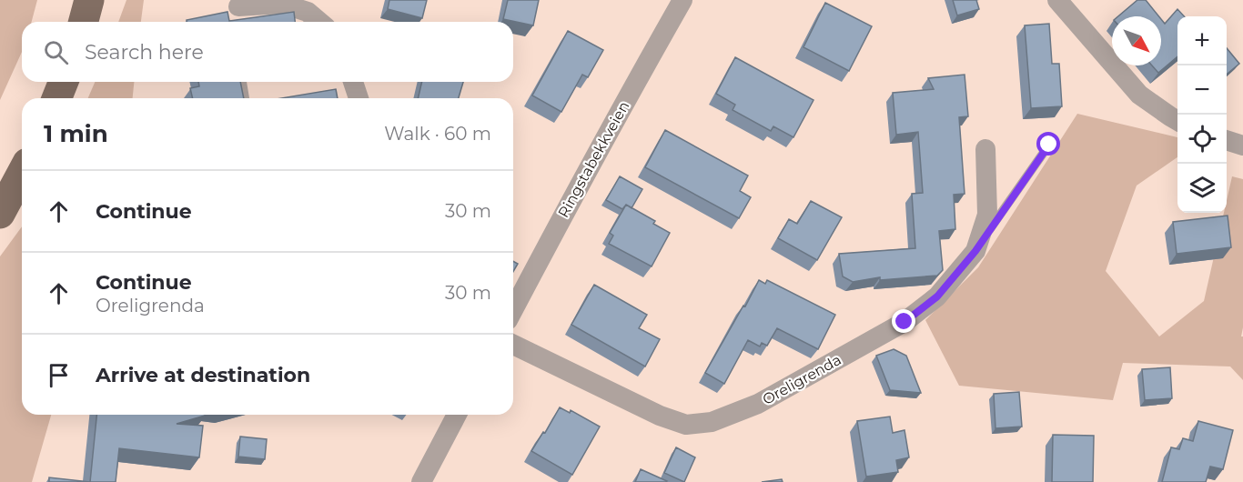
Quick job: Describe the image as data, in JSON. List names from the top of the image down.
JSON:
{
  "streets": {
    "street": ["Ringstabekkveien", "Oreligrenda"]
  },
  "north": "bottom right",
  "page": {
    "map_buttons": ["+", "−"],
    "search": "Search here",
    "heading": ["1 min", "Walk · 60 m"],
    "list": [
      ["Continue", "30 m"],
      ["Continue", "Oreligrenda", "30 m"],
      "Arrive at destination"
    ]
  }
}
